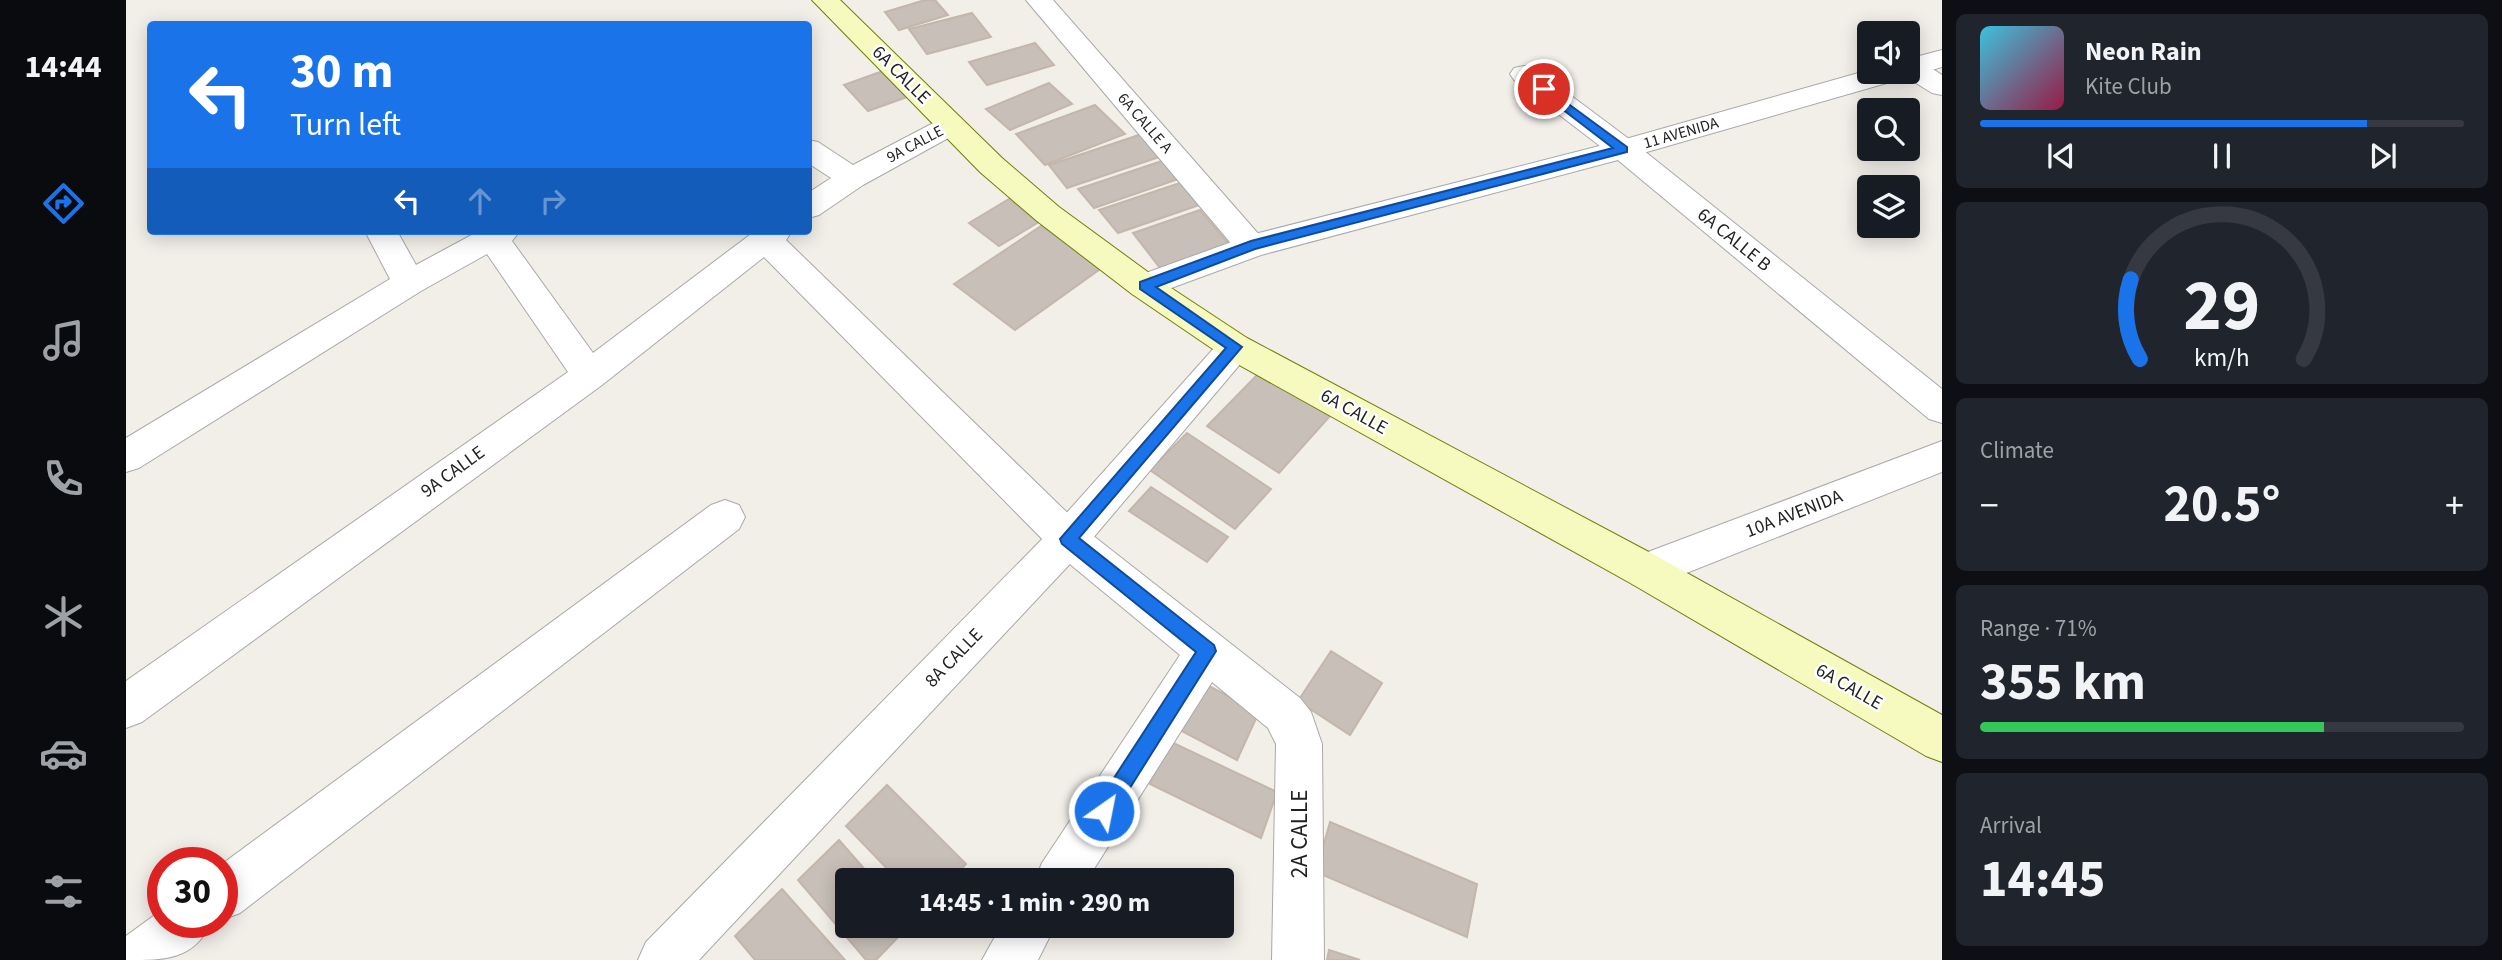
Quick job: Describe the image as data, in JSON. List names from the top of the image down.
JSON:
{
  "streets": {
    "main road": ["6A CALLE"],
    "street": [
      "6A CALLE A",
      "11 AVENIDA",
      "9A CALLE",
      "6A CALLE B",
      "10A AVENIDA",
      "8A CALLE",
      "2A CALLE"
    ]
  },
  "crossings": [
    ["6A CALLE", "11 AVENIDA"],
    ["6A CALLE", "9A CALLE"],
    ["6A CALLE", "10A AVENIDA"],
    ["6A CALLE", "8A CALLE"],
    ["6A CALLE A", "11 AVENIDA"],
    ["11 AVENIDA", "6A CALLE B"]
  ],
  "page": {
    "tabs": "14:44",
    "turn": ["30 m", "Turn left"],
    "song": ["Neon Rain", "Kite Club"],
    "tile": [
      "Climate",
      ["Range · 71%", "355 km"],
      ["Arrival", "14:45"]
    ],
    "heat": ["−", "20.5°", "+"],
    "limit": "30",
    "trip": "14:45 · 1 min · 290 m",
    "gauge": ["29", "km/h"]
  }
}
